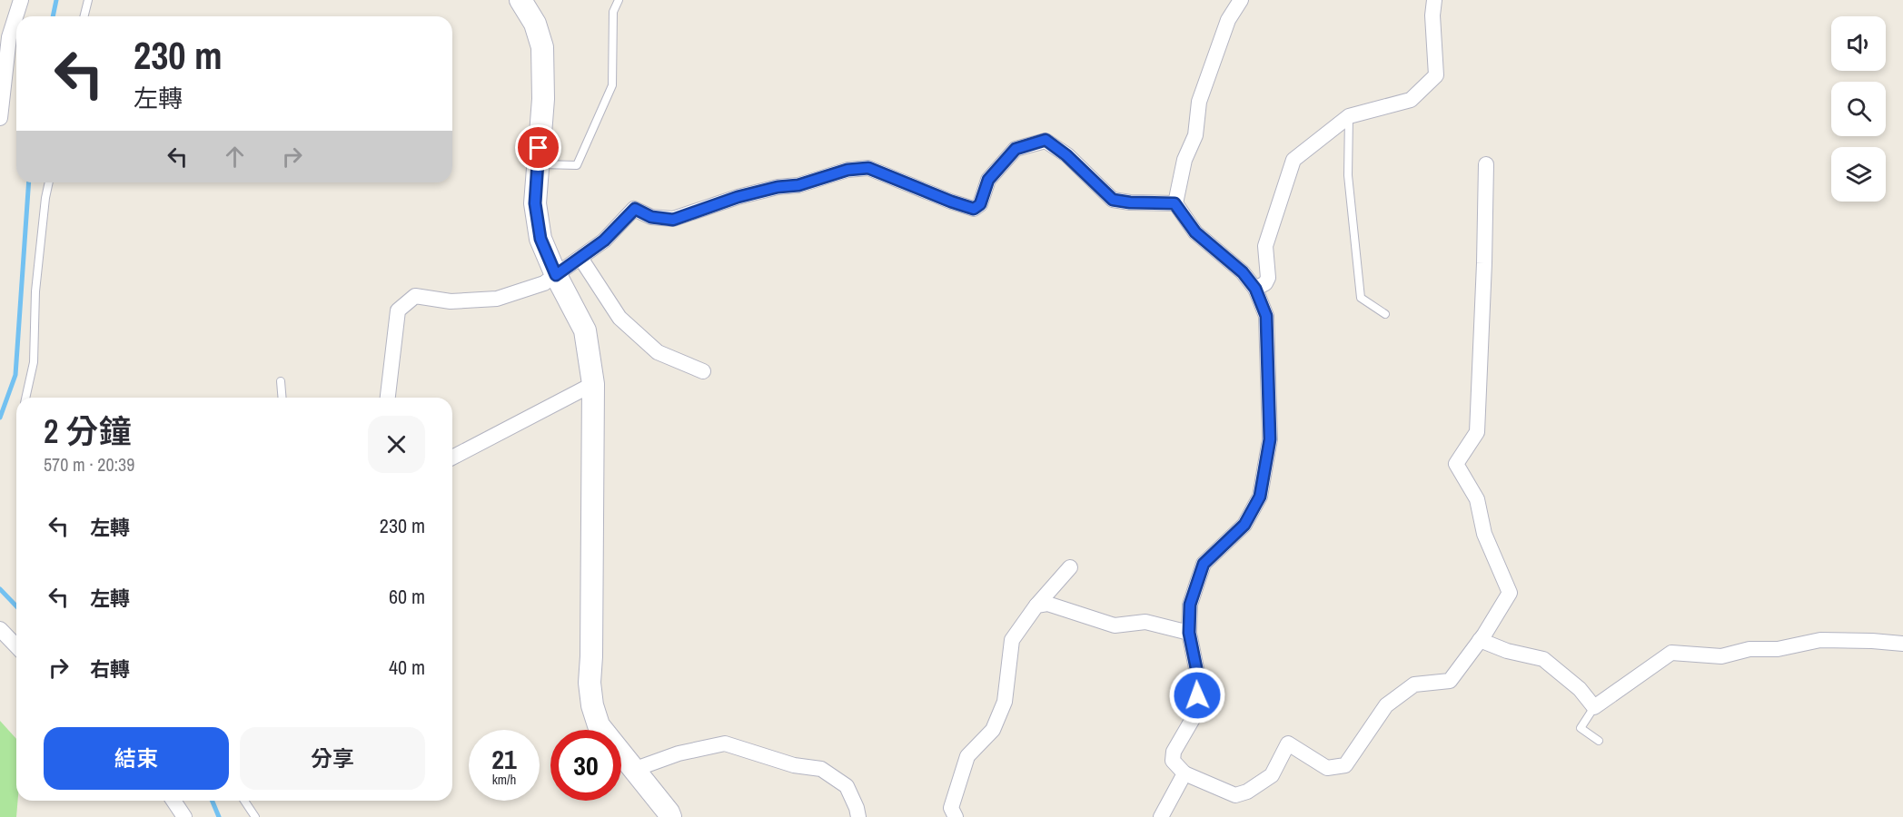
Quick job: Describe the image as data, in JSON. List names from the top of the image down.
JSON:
{
  "page": {
    "turn": ["230 m", "左轉"],
    "heading": ["2 分鐘", "570 m · 20:39"],
    "list": [
      {
        "name": "左轉",
        "value": "230 m"
      },
      {
        "name": "左轉",
        "value": "60 m"
      },
      {
        "name": "右轉",
        "value": "40 m"
      }
    ],
    "buttons": ["結束", "分享"],
    "speed": "21 km/h",
    "limit": "30"
  }
}
